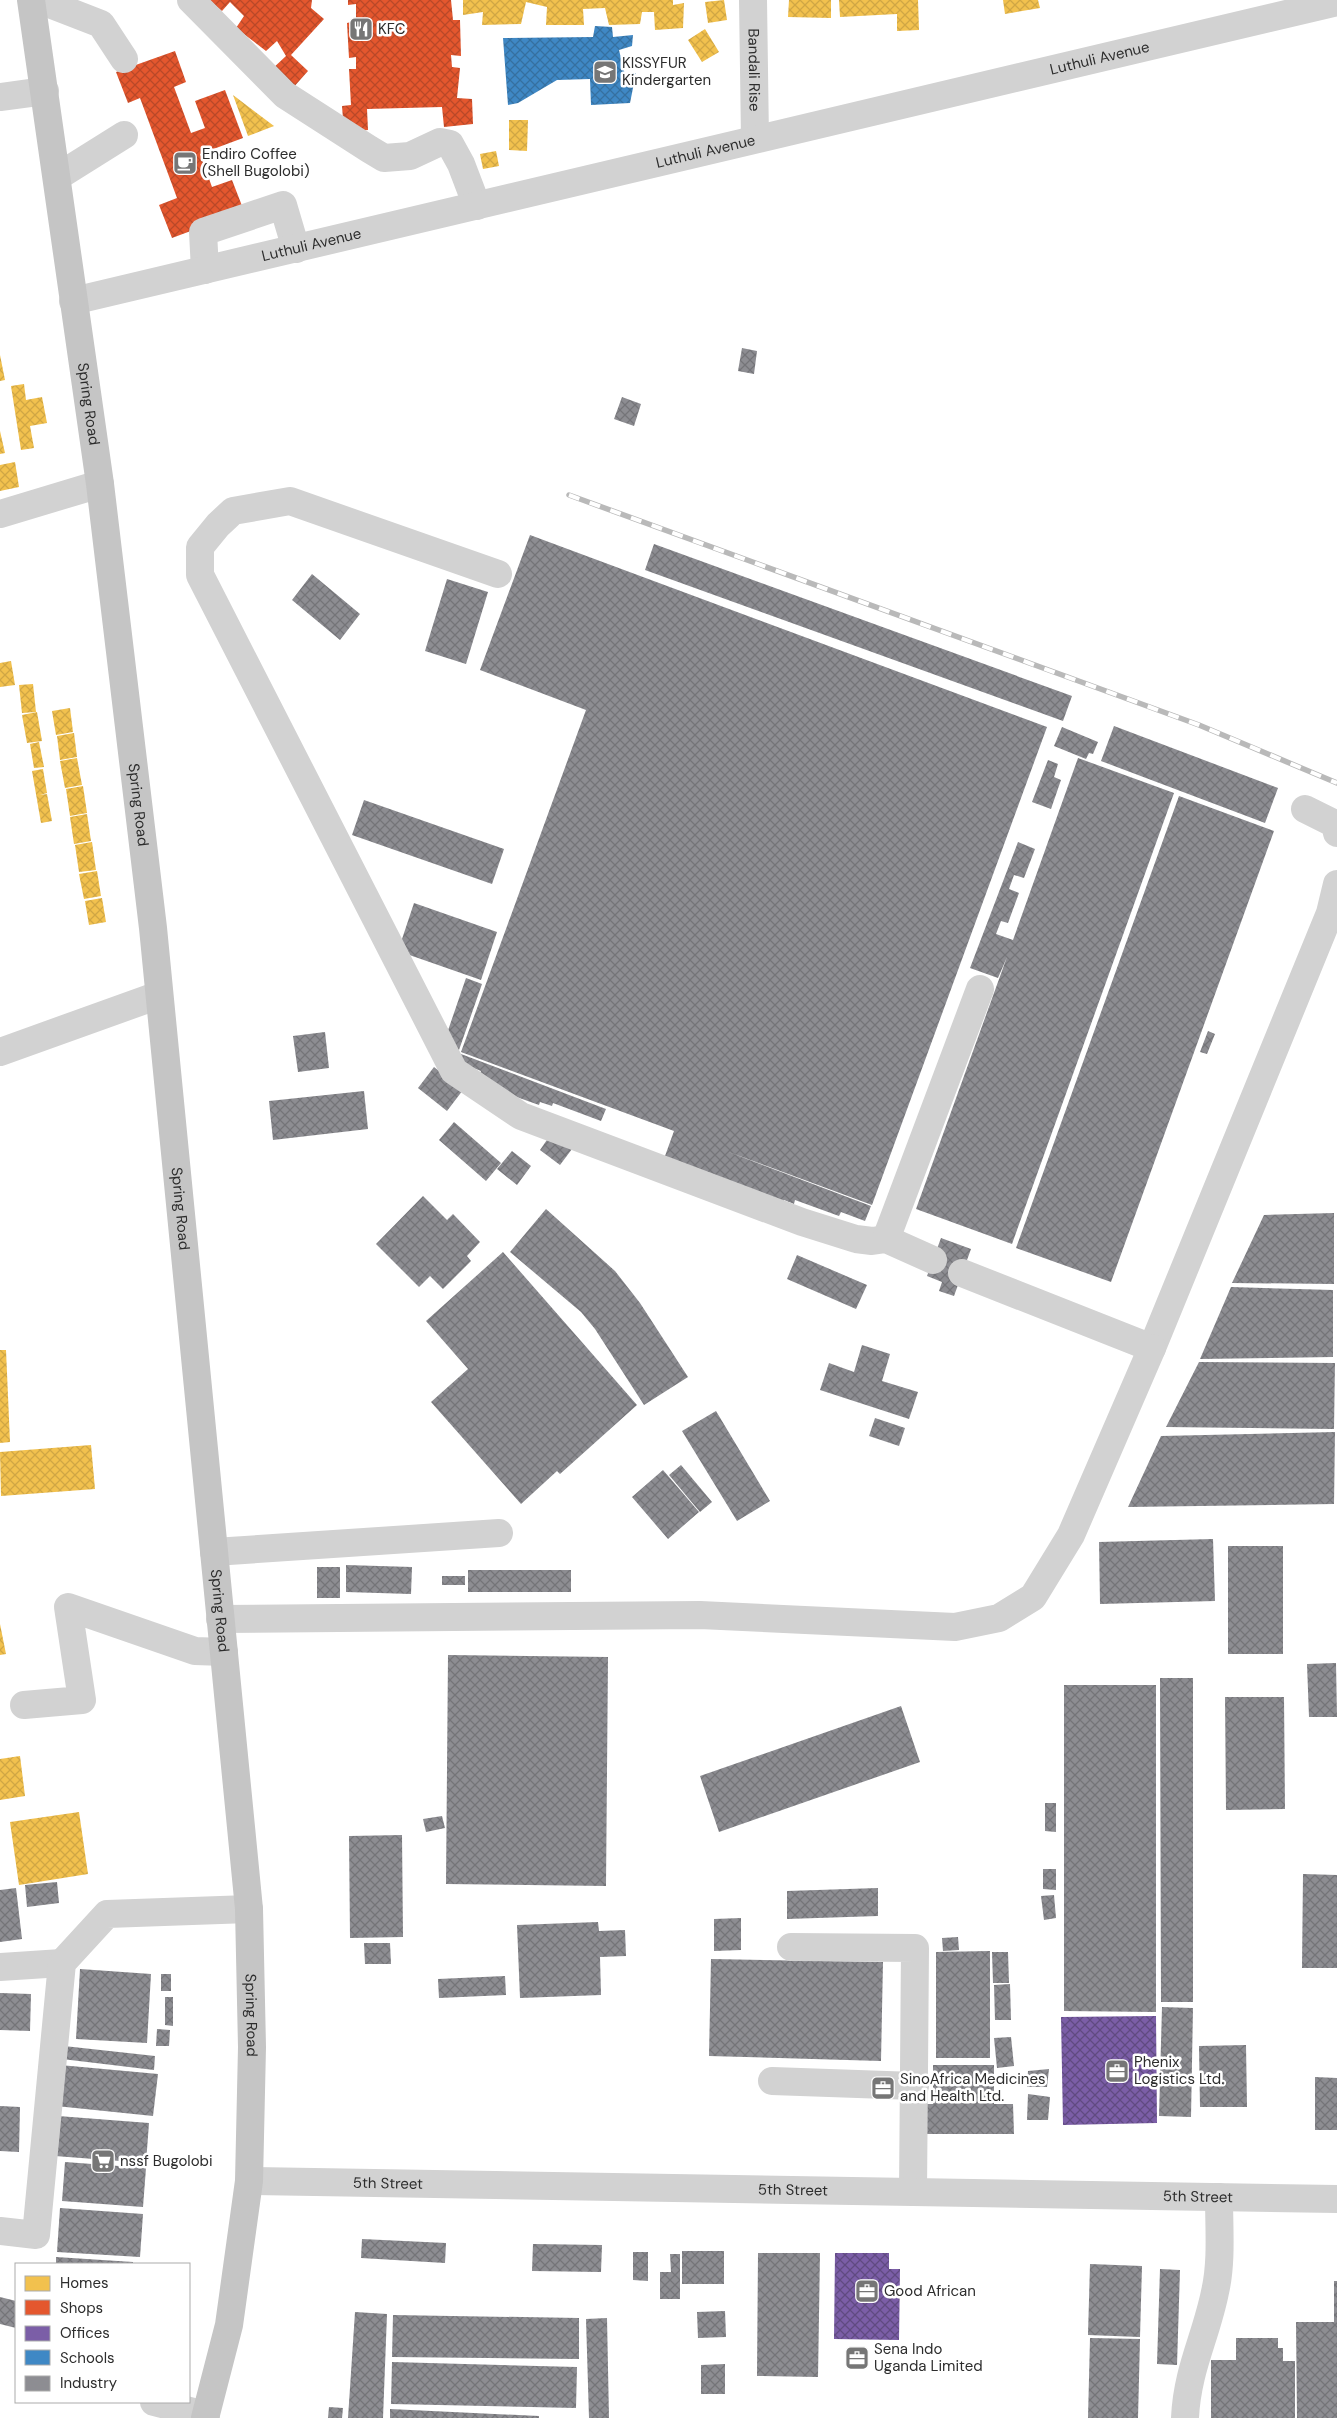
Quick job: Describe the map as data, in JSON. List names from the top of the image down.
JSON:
{
  "streets": {
    "main road": ["Spring Road"],
    "street": ["Luthuli Avenue", "Bandali Rise", "5th Street"]
  },
  "crossings": [
    ["Luthuli Avenue", "Bandali Rise"],
    ["Luthuli Avenue", "Spring Road"],
    ["Spring Road", "5th Street"]
  ],
  "places": {
    "restaurant": ["KFC"],
    "school or university": ["KISSYFUR Kindergarten"],
    "cafe": ["Endiro Coffee (Shell Bugolobi)"],
    "office": [
      "Phenix Logistics Ltd.",
      "SinoAfrica Medicines and Health Ltd.",
      "Good African",
      "Sena Indo Uganda Limited"
    ],
    "supermarket": ["nssf Bugolobi"]
  },
  "legend": [
    "Homes",
    "Shops",
    "Offices",
    "Schools",
    "Industry"
  ]
}
